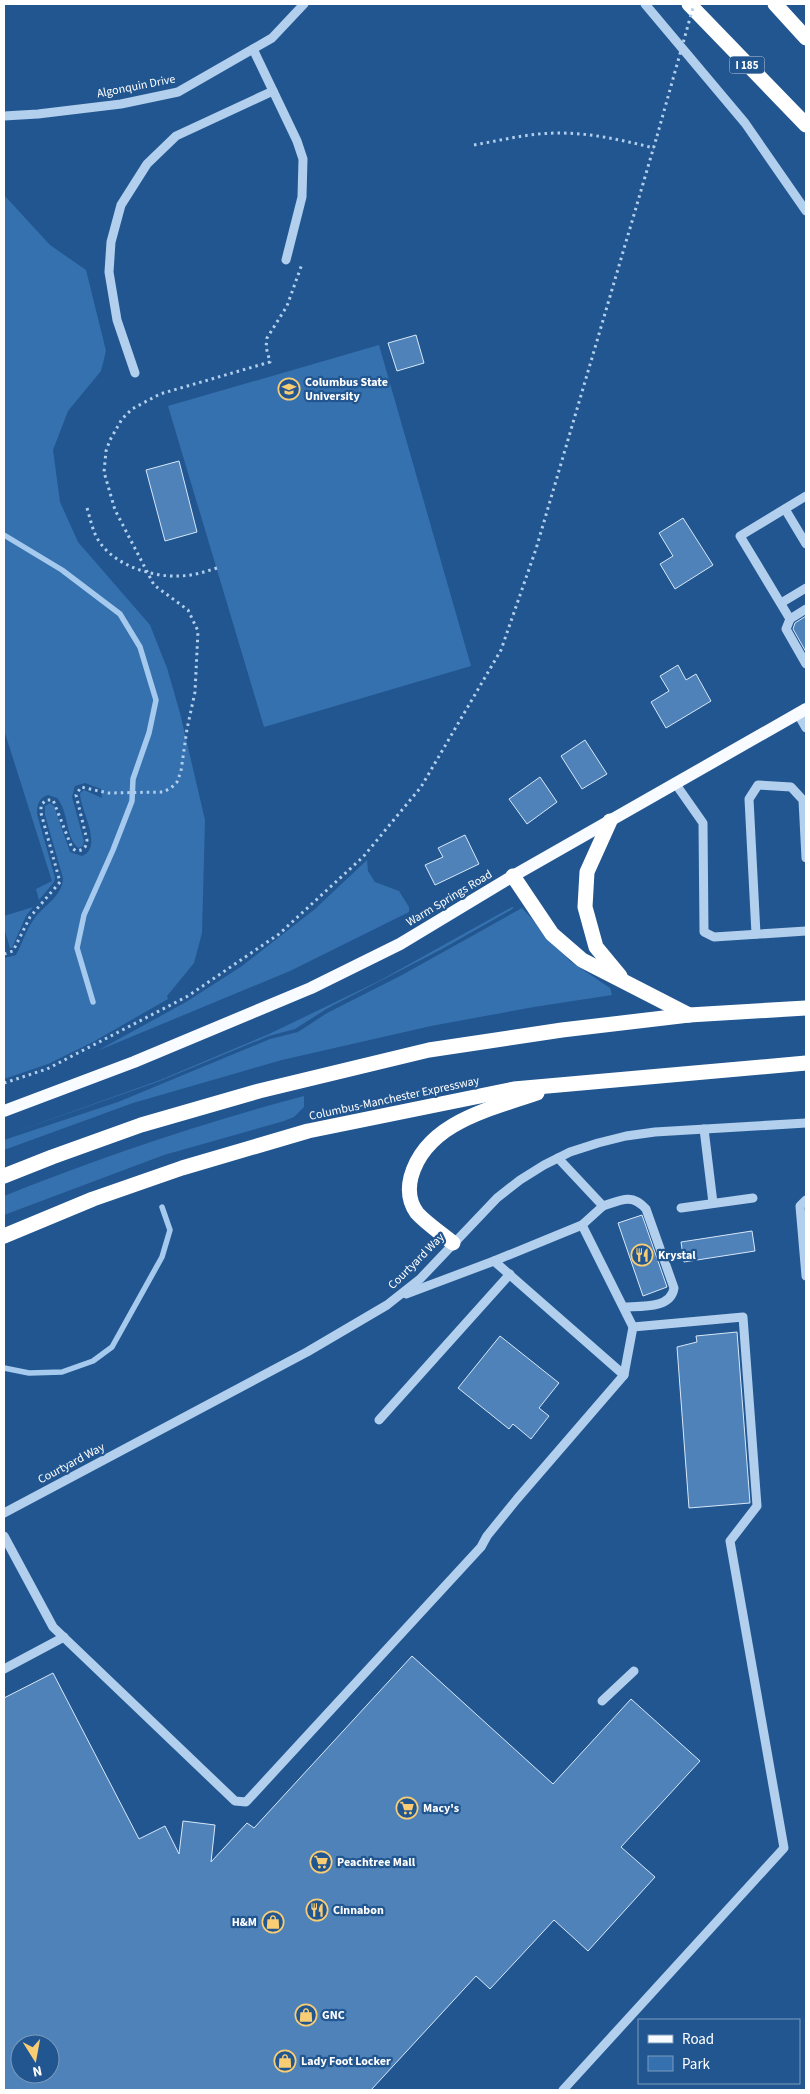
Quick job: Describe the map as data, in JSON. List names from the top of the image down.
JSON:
{
  "streets": {
    "highway": ["I 185", "Columbus-Manchester Expressway"],
    "main road": ["Warm Springs Road"],
    "street": ["Algonquin Drive", "Courtyard Way"]
  },
  "places": {
    "school or university": ["Columbus State University"],
    "restaurant": ["Krystal", "Cinnabon"],
    "supermarket": ["Macy's", "Peachtree Mall"],
    "shop": ["H&M", "GNC", "Lady Foot Locker"]
  },
  "legend": ["Road", "Park"],
  "north": "bottom"
}
